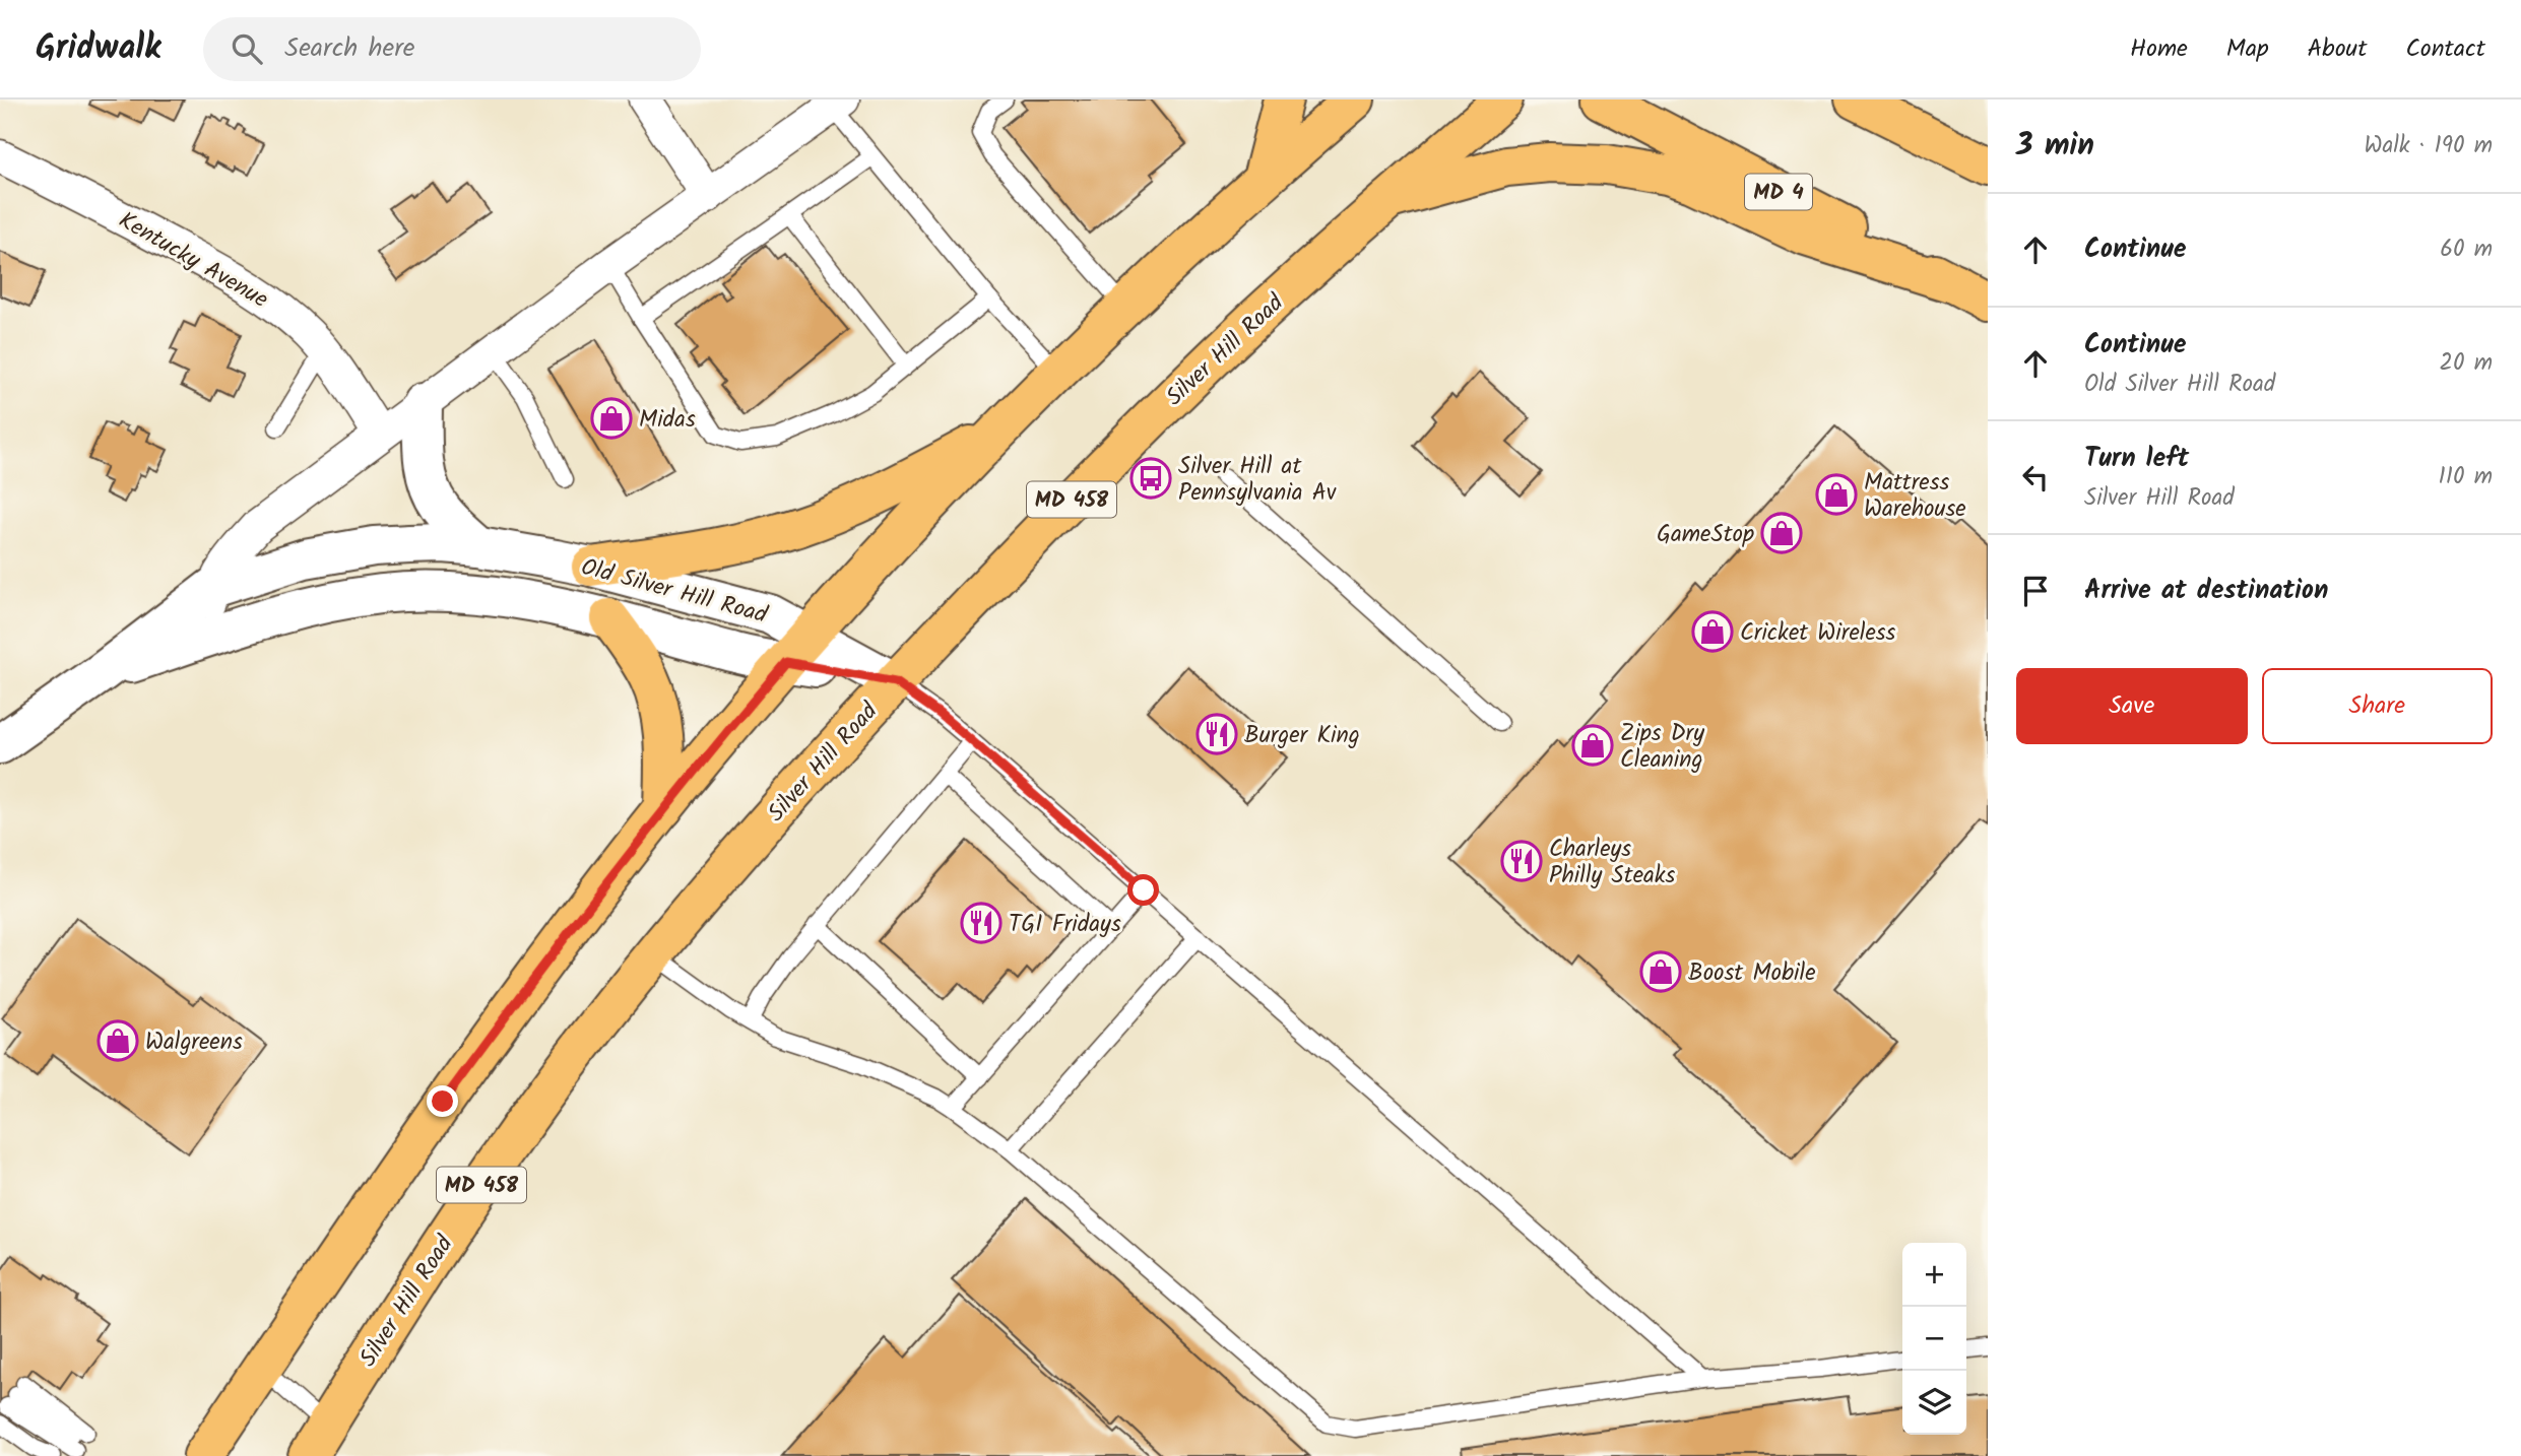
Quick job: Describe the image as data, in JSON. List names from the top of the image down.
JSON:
{
  "streets": {
    "main road": ["MD 4", "Silver Hill Road", "MD 458"],
    "street": ["Kentucky Avenue", "Old Silver Hill Road"]
  },
  "crossings": [
    ["Kentucky Avenue", "Old Silver Hill Road"],
    ["Silver Hill Road", "Old Silver Hill Road"],
    ["MD 458", "Old Silver Hill Road"]
  ],
  "places": {
    "shop": [
      "Midas",
      "Mattress Warehouse",
      "GameStop",
      "Cricket Wireless",
      "Zips Dry Cleaning",
      "Boost Mobile",
      "Walgreens"
    ],
    "bus stop": ["Silver Hill at Pennsylvania Av"],
    "restaurant": ["Burger King", "Charleys Philly Steaks", "TGI Fridays"]
  },
  "page": {
    "header": "Gridwalk",
    "search": "Search here",
    "nav": [
      "Home",
      "Map",
      "About",
      "Contact"
    ],
    "heading": ["3 min", "Walk · 190 m"],
    "list": [
      ["Continue", "60 m"],
      ["Continue", "Old Silver Hill Road", "20 m"],
      ["Turn left", "Silver Hill Road", "110 m"],
      "Arrive at destination"
    ],
    "buttons": ["Save", "Share"],
    "map_buttons": ["+", "−"]
  }
}
